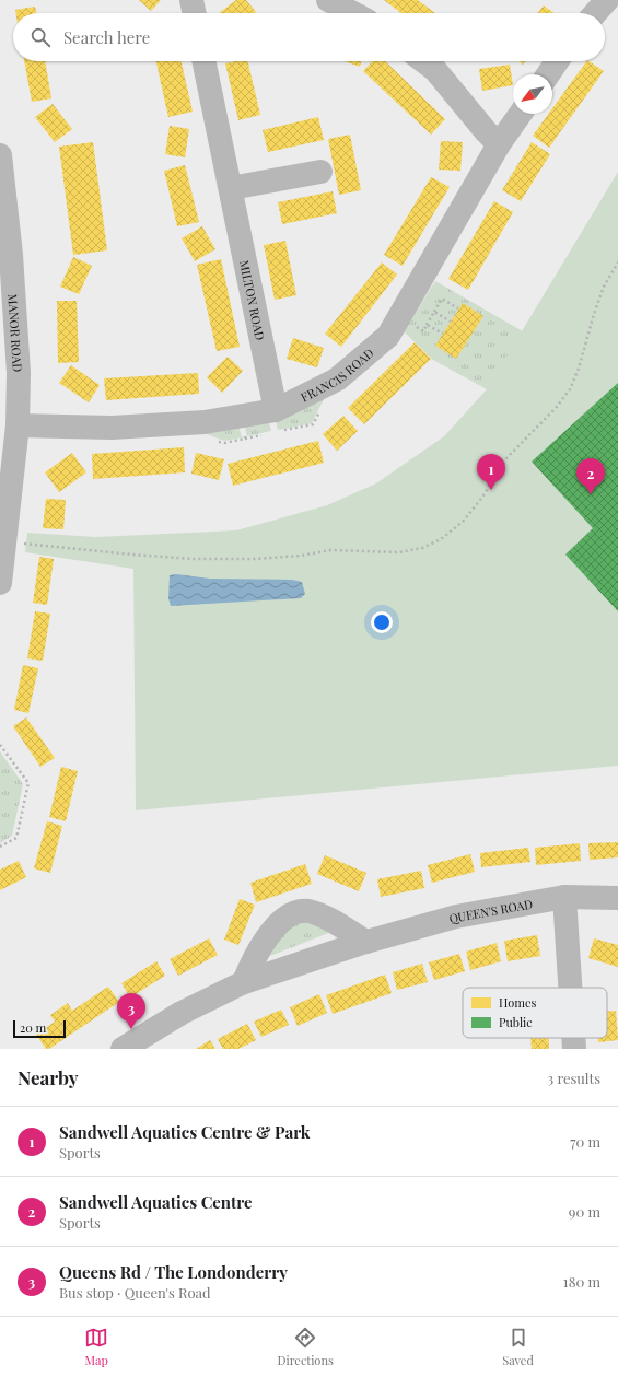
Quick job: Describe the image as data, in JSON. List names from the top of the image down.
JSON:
{
  "streets": {
    "street": [
      "MILTON ROAD",
      "MANOR ROAD",
      "FRANCIS ROAD",
      "QUEEN'S ROAD"
    ]
  },
  "crossings": [
    ["MILTON ROAD", "FRANCIS ROAD"],
    ["MANOR ROAD", "FRANCIS ROAD"]
  ],
  "legend": ["Homes", "Public"],
  "scale_bar": "20 m",
  "north": "bottom left",
  "page": {
    "search": "Search here",
    "pins": ["1", "2", "3"],
    "scale": "20 m",
    "heading": ["Nearby", "3 results"],
    "list": [
      {
        "mark": "1",
        "name": "Sandwell Aquatics Centre & Park",
        "note": "Sports",
        "value": "70 m"
      },
      {
        "mark": "2",
        "name": "Sandwell Aquatics Centre",
        "note": "Sports",
        "value": "90 m"
      },
      {
        "mark": "3",
        "name": "Queens Rd / The Londonderry",
        "note": "Bus stop · Queen's Road",
        "value": "180 m"
      }
    ],
    "nav": ["Map", "Directions", "Saved"]
  }
}
